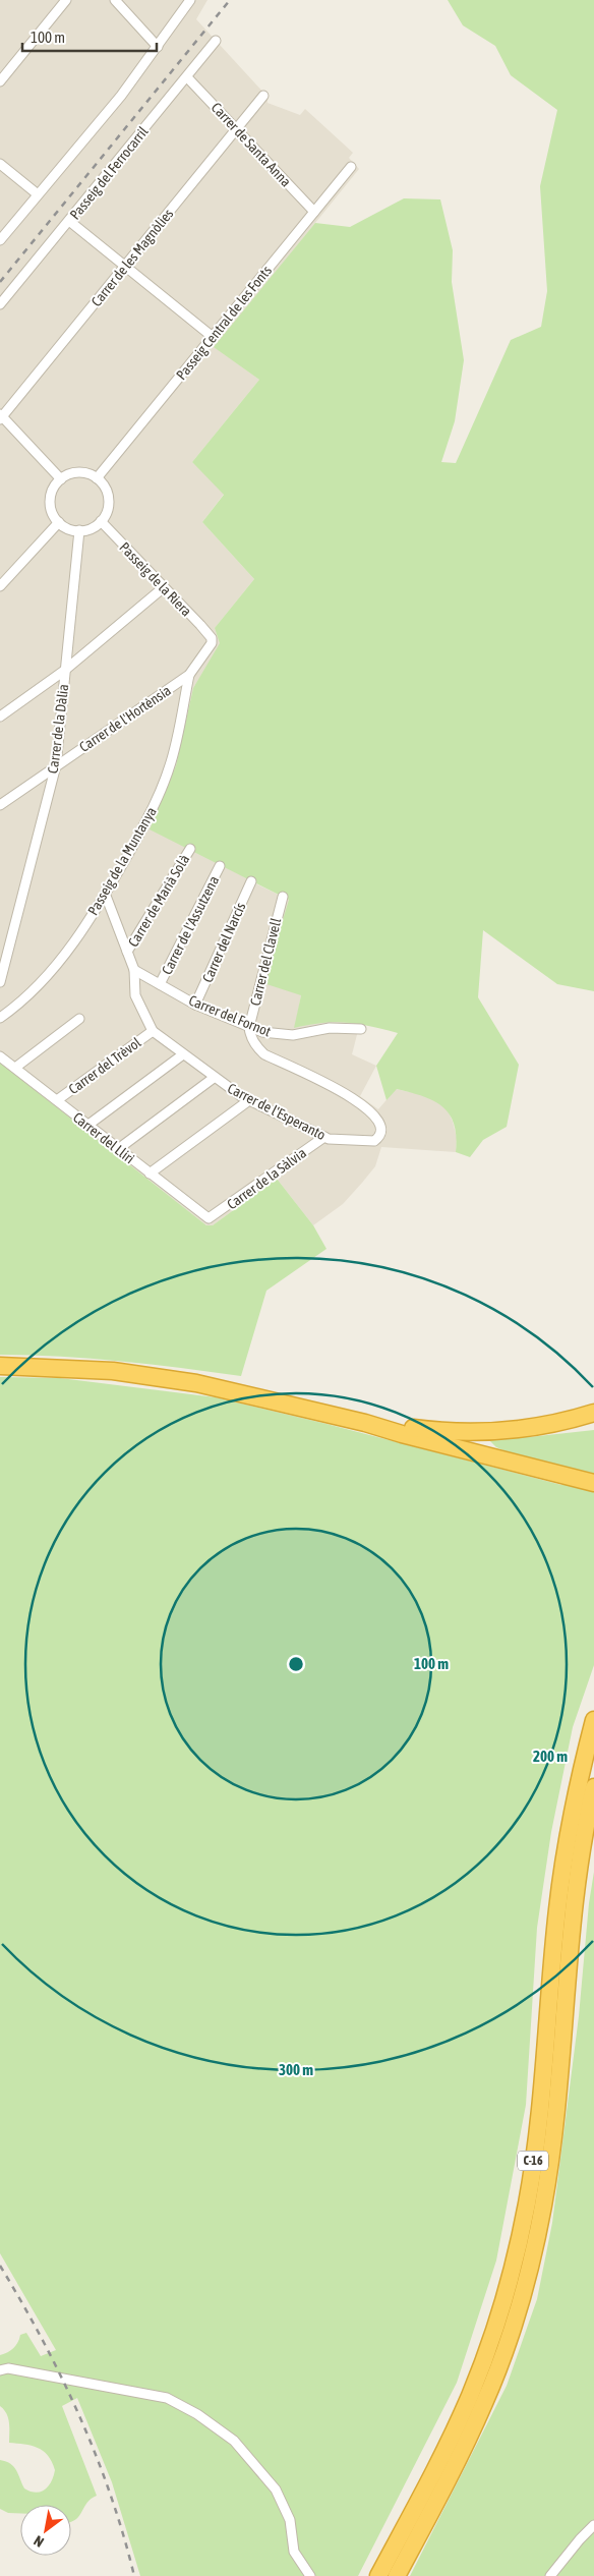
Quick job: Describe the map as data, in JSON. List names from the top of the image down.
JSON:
{
  "streets": {
    "highway": ["C-16"],
    "street": [
      "Carrer de Santa Anna",
      "Passeig del Ferrocarril",
      "Carrer de les Magnòlies",
      "Passeig Central de les Fonts",
      "Passeig de la Riera",
      "Carrer de l'Hortènsia",
      "Carrer de la Dàlia",
      "Passeig de la Muntanya",
      "Carrer de Marià Solà",
      "Carrer de l'Assutzena",
      "Carrer del Narcís",
      "Carrer del Clavell",
      "Carrer del Fornot",
      "Carrer del Trèvol",
      "Carrer de l'Esperanto",
      "Carrer del Lliri",
      "Carrer de la Sàlvia"
    ]
  },
  "crossings": [
    ["Carrer de Santa Anna", "Passeig del Ferrocarril"],
    ["Carrer de Santa Anna", "Carrer de les Magnòlies"],
    ["Carrer de Santa Anna", "Passeig Central de les Fonts"],
    ["Passeig Central de les Fonts", "Passeig de la Riera"],
    ["Passeig Central de les Fonts", "Carrer de la Dàlia"],
    ["Passeig de la Riera", "Carrer de l'Hortènsia"],
    ["Passeig de la Riera", "Carrer de la Dàlia"],
    ["Carrer de l'Hortènsia", "Carrer de la Dàlia"],
    ["Carrer de l'Hortènsia", "Passeig de la Muntanya"],
    ["Passeig de la Muntanya", "Carrer de l'Esperanto"],
    ["Carrer de Marià Solà", "Carrer de l'Esperanto"],
    ["Carrer de l'Assutzena", "Carrer del Fornot"],
    ["Carrer del Narcís", "Carrer del Fornot"],
    ["Carrer del Clavell", "Carrer del Fornot"],
    ["Carrer del Clavell", "Carrer de l'Esperanto"],
    ["Carrer del Fornot", "Carrer de l'Esperanto"],
    ["Carrer del Trèvol", "Carrer de l'Esperanto"],
    ["Carrer del Trèvol", "Carrer del Lliri"],
    ["Carrer de l'Esperanto", "Carrer de la Sàlvia"],
    ["Carrer del Lliri", "Carrer de la Sàlvia"]
  ],
  "scale_bar": "100 m",
  "north": "bottom left",
  "rings": ["100 m", "200 m", "300 m"]
}
